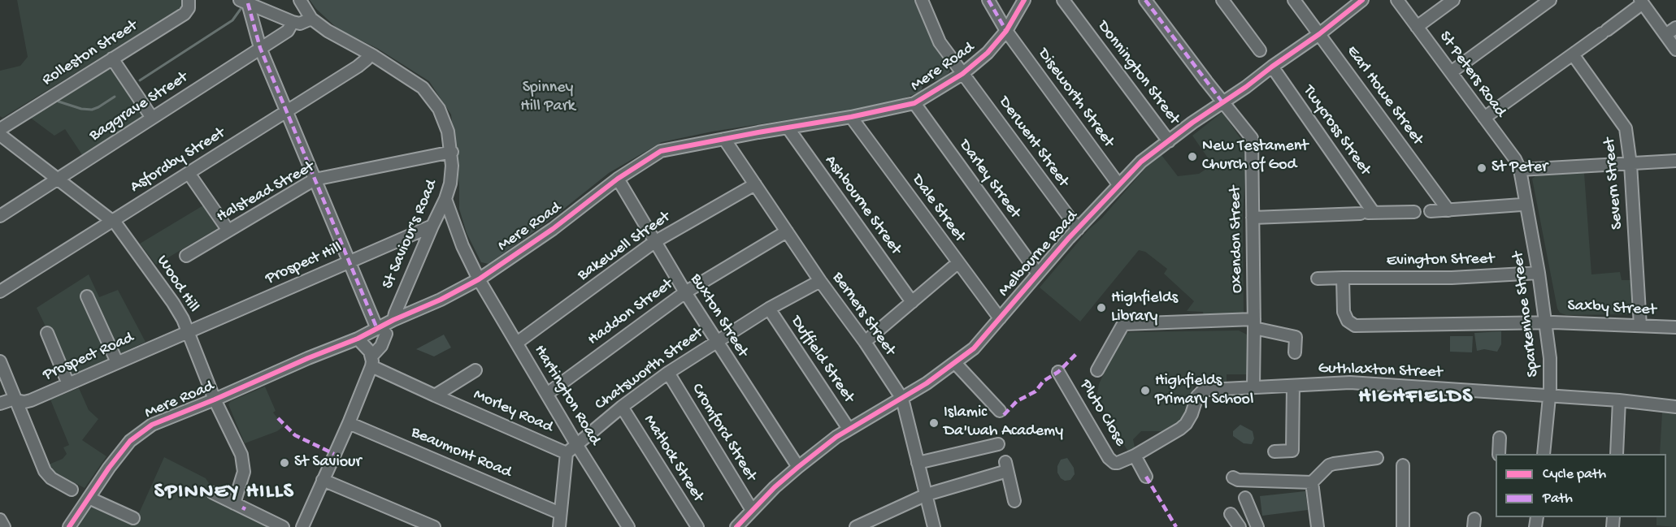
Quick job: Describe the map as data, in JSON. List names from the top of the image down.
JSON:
{
  "streets": {
    "street": [
      "Rolleston Street",
      "Mere Road",
      "Donnington Street",
      "St Peters Road",
      "Earl Howe Street",
      "Diseworth Street",
      "Baggrave Street",
      "Twycross Street",
      "Derwent Street",
      "Asfordby Street",
      "Darley Street",
      "Severn Street",
      "Halstead Street",
      "Ashbourne Street",
      "Dale Street",
      "St Saviour's Road",
      "Oxendon Street",
      "Bakewell Street",
      "Melbourne Road",
      "Evington Street",
      "Prospect Hill",
      "Wood Hill",
      "Saxby Street",
      "Haddon Street",
      "Berners Street",
      "Sparkenhoe Street",
      "Buxton Street",
      "Prospect Road",
      "Duffield Street",
      "Chatsworth Street",
      "Guthlaxton Street",
      "Hartington Road",
      "Morley Road",
      "Pluto Close",
      "Cromford Street",
      "Beaumont Road",
      "Matlock Street"
    ]
  },
  "crossings": [
    ["Mere Road", "Diseworth Street"],
    ["Mere Road", "Derwent Street"],
    ["Mere Road", "Darley Street"],
    ["Mere Road", "Ashbourne Street"],
    ["Mere Road", "Dale Street"],
    ["Mere Road", "St Saviour's Road"],
    ["Mere Road", "Wood Hill"],
    ["Mere Road", "Berners Street"],
    ["Mere Road", "Buxton Street"],
    ["Mere Road", "Hartington Road"],
    ["Donnington Street", "Melbourne Road"],
    ["St Peters Road", "Sparkenhoe Street"],
    ["Earl Howe Street", "Melbourne Road"],
    ["Diseworth Street", "Melbourne Road"],
    ["Baggrave Street", "Wood Hill"],
    ["Twycross Street", "Melbourne Road"],
    ["Derwent Street", "Melbourne Road"],
    ["Asfordby Street", "St Saviour's Road"],
    ["Asfordby Street", "Wood Hill"],
    ["Darley Street", "Melbourne Road"],
    ["Severn Street", "Saxby Street"],
    ["Halstead Street", "St Saviour's Road"],
    ["Dale Street", "Melbourne Road"],
    ["St Saviour's Road", "Prospect Hill"],
    ["St Saviour's Road", "Hartington Road"],
    ["Oxendon Street", "Melbourne Road"],
    ["Oxendon Street", "Guthlaxton Street"],
    ["Bakewell Street", "Berners Street"],
    ["Bakewell Street", "Buxton Street"],
    ["Bakewell Street", "Hartington Road"],
    ["Melbourne Road", "Berners Street"],
    ["Melbourne Road", "Buxton Street"],
    ["Melbourne Road", "Duffield Street"],
    ["Melbourne Road", "Cromford Street"],
    ["Evington Street", "Saxby Street"],
    ["Evington Street", "Sparkenhoe Street"],
    ["Prospect Hill", "Wood Hill"],
    ["Prospect Hill", "Prospect Road"],
    ["Wood Hill", "Prospect Road"],
    ["Saxby Street", "Sparkenhoe Street"],
    ["Haddon Street", "Berners Street"],
    ["Haddon Street", "Buxton Street"],
    ["Haddon Street", "Hartington Road"],
    ["Berners Street", "Chatsworth Street"],
    ["Sparkenhoe Street", "Guthlaxton Street"],
    ["Buxton Street", "Chatsworth Street"],
    ["Duffield Street", "Chatsworth Street"],
    ["Chatsworth Street", "Hartington Road"],
    ["Chatsworth Street", "Cromford Street"],
    ["Chatsworth Street", "Matlock Street"],
    ["Guthlaxton Street", "Pluto Close"]
  ],
  "districts": ["HIGHFIELDS", "SPINNEY HILLS"],
  "parks": ["Spinney Hill Park"],
  "places": [
    "New Testament Church of God",
    "St Peter",
    "Highfields Library",
    "Highfields Primary School",
    "Islamic Da'wah Academy",
    "St Saviour"
  ],
  "legend": ["Cycle path", "Path"]
}
